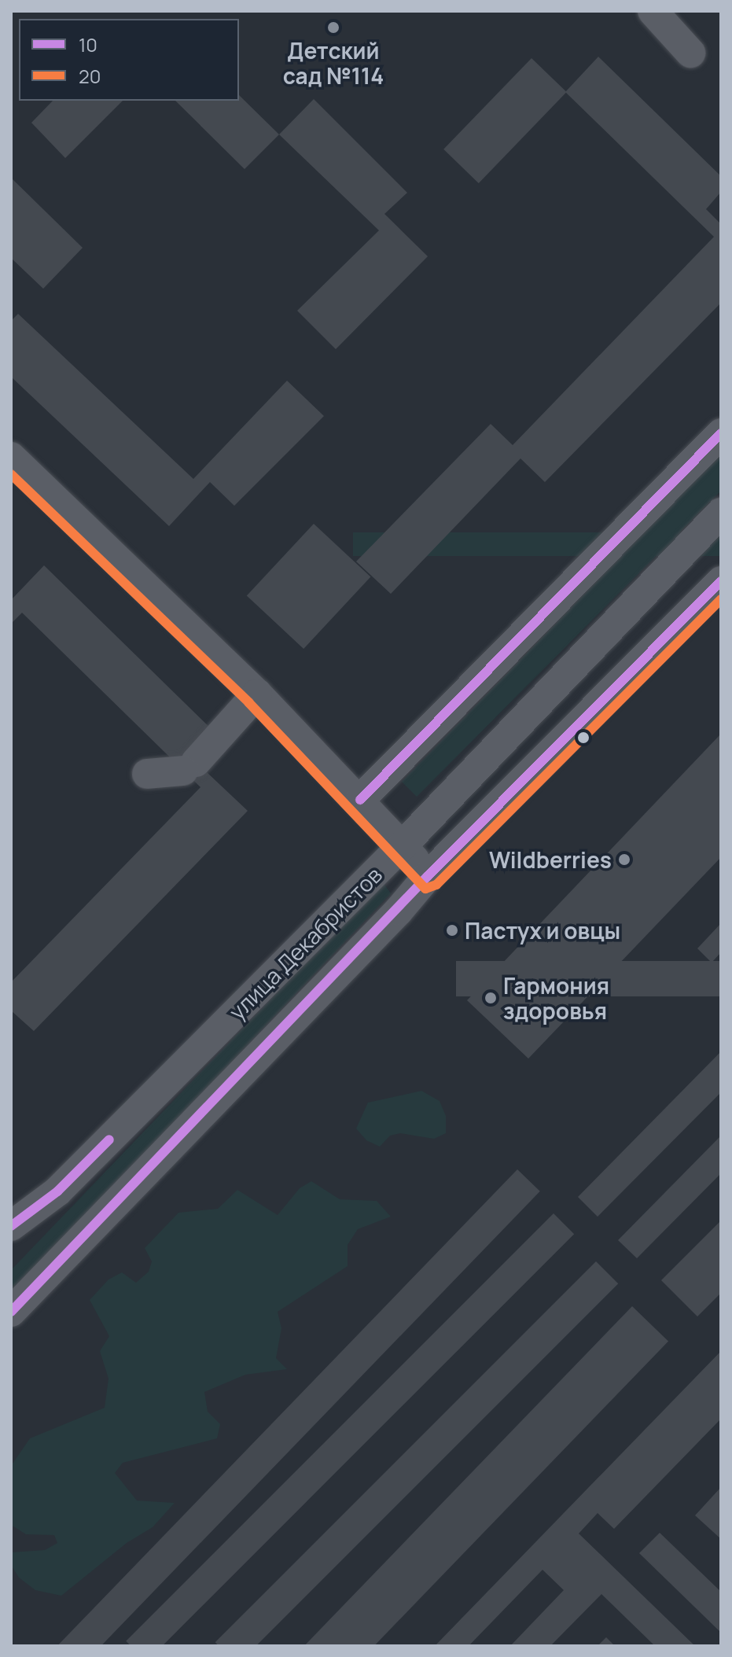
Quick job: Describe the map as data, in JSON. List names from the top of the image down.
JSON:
{
  "streets": {
    "street": ["улица Декабристов"]
  },
  "places": [
    "Детский сад №114",
    "Wildberries",
    "Пастух и овцы",
    "Гармония здоровья"
  ],
  "lines": ["transit line 10", "transit line 20"],
  "legend": ["10", "20"]
}
